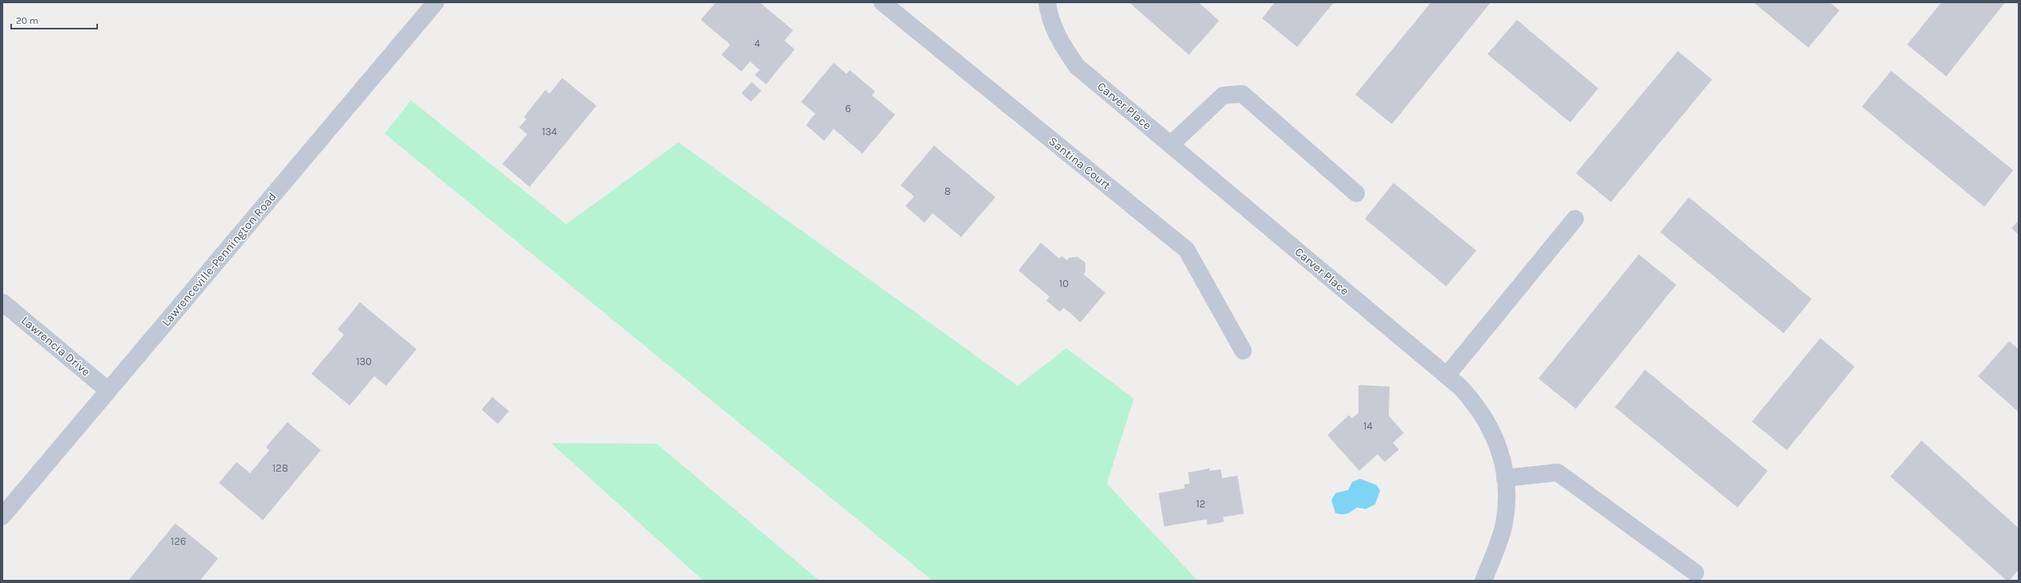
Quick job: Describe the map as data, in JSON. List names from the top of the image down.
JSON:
{
  "streets": {
    "street": [
      "Carver Place",
      "Santina Court",
      "Lawrenceville-Pennington Road",
      "Lawrencia Drive"
    ]
  },
  "crossings": [
    ["Lawrenceville-Pennington Road", "Lawrencia Drive"]
  ],
  "house_numbers": [
    "4",
    "6",
    "134",
    "8",
    "10",
    "130",
    "14",
    "128",
    "12",
    "126"
  ],
  "scale_bar": "20 m"
}
